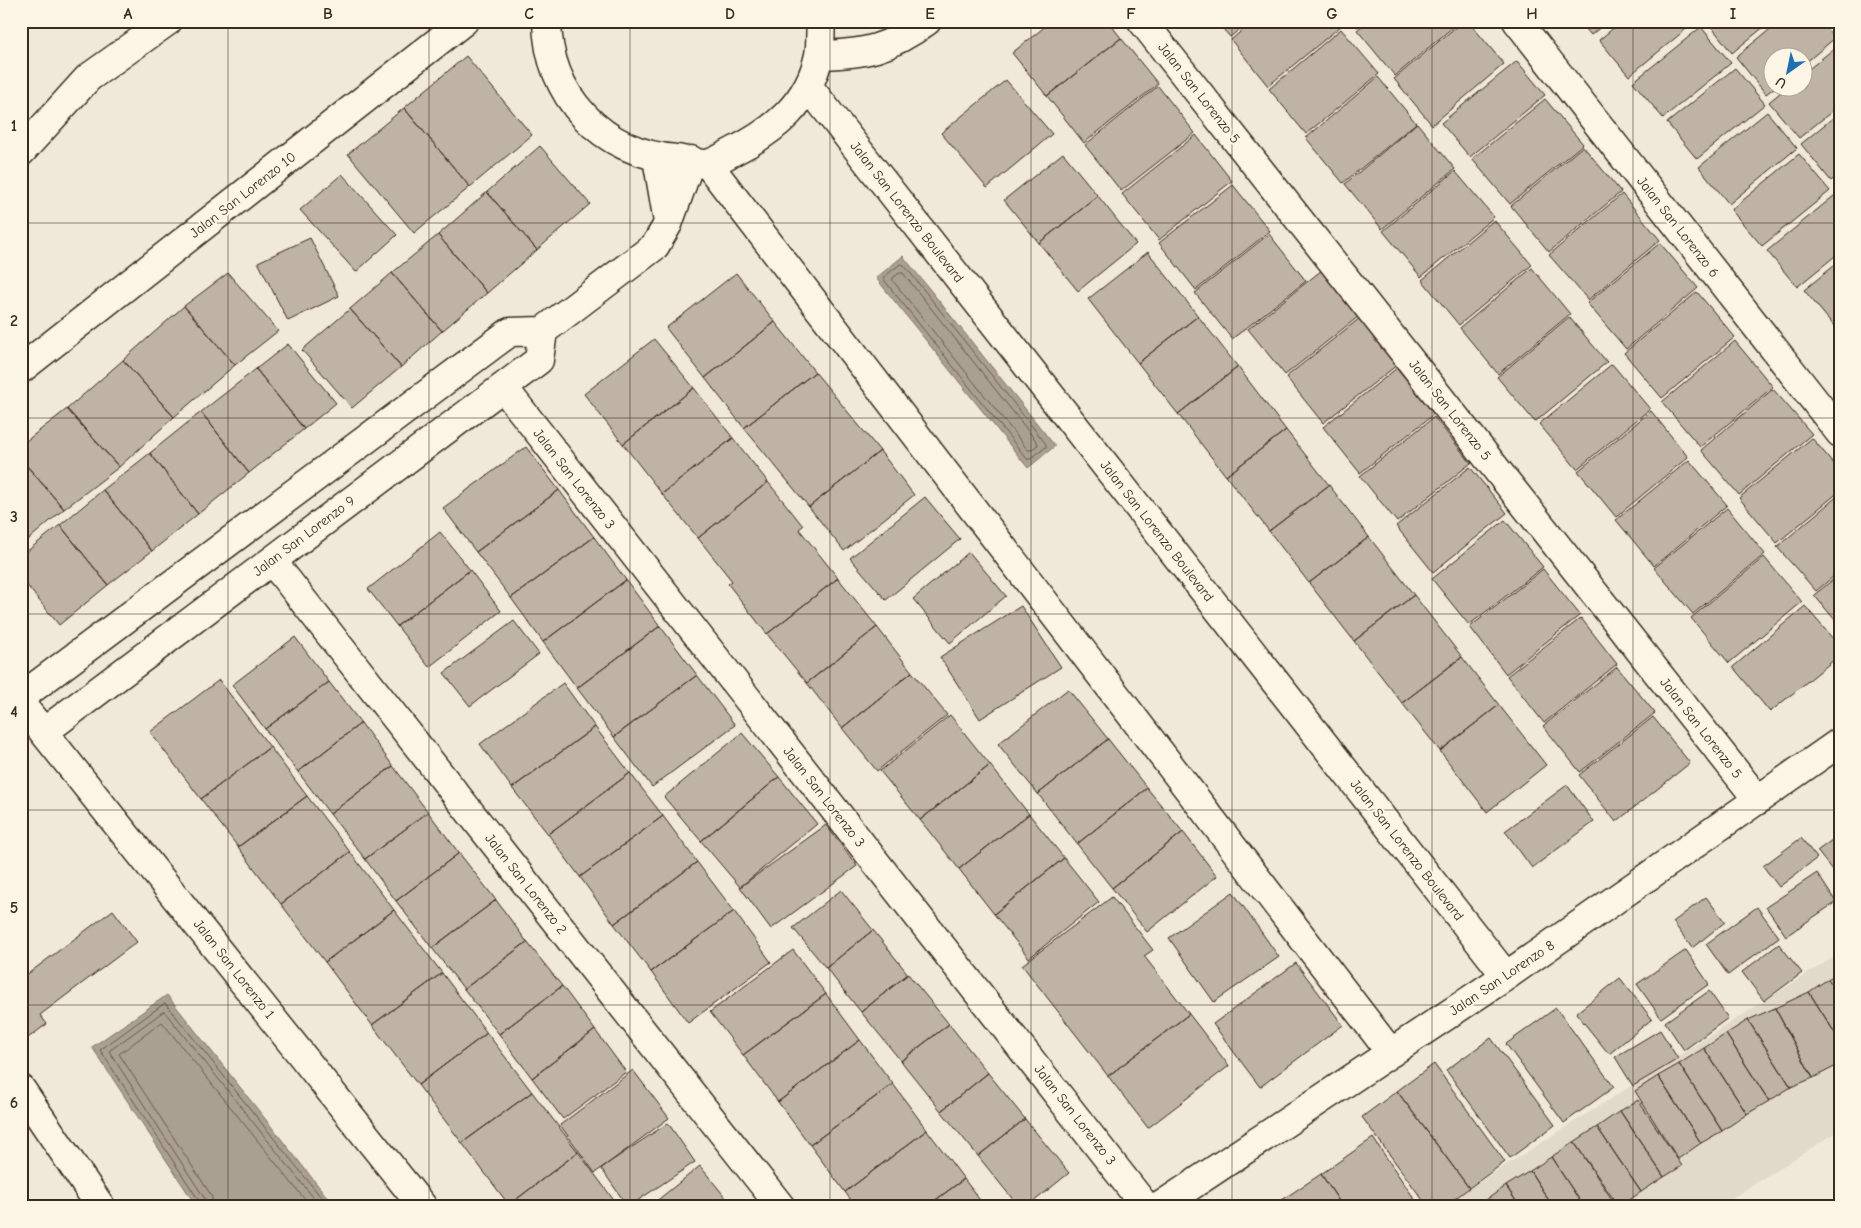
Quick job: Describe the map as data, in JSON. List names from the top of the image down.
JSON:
{
  "streets": {
    "street": [
      "Jalan San Lorenzo 5",
      "Jalan San Lorenzo 10",
      "Jalan San Lorenzo Boulevard",
      "Jalan San Lorenzo 6",
      "Jalan San Lorenzo 3",
      "Jalan San Lorenzo 9",
      "Jalan San Lorenzo 2",
      "Jalan San Lorenzo 1",
      "Jalan San Lorenzo 8"
    ]
  },
  "crossings": [
    ["Jalan San Lorenzo 5", "Jalan San Lorenzo 8"],
    ["Jalan San Lorenzo Boulevard", "Jalan San Lorenzo 8"],
    ["Jalan San Lorenzo 3", "Jalan San Lorenzo 9"],
    ["Jalan San Lorenzo 9", "Jalan San Lorenzo 2"],
    ["Jalan San Lorenzo 9", "Jalan San Lorenzo 1"]
  ],
  "north": "bottom left",
  "grid": {
    "columns": [
      "A",
      "B",
      "C",
      "D",
      "E",
      "F",
      "G",
      "H",
      "I"
    ],
    "rows": [
      "1",
      "2",
      "3",
      "4",
      "5",
      "6"
    ]
  }
}
